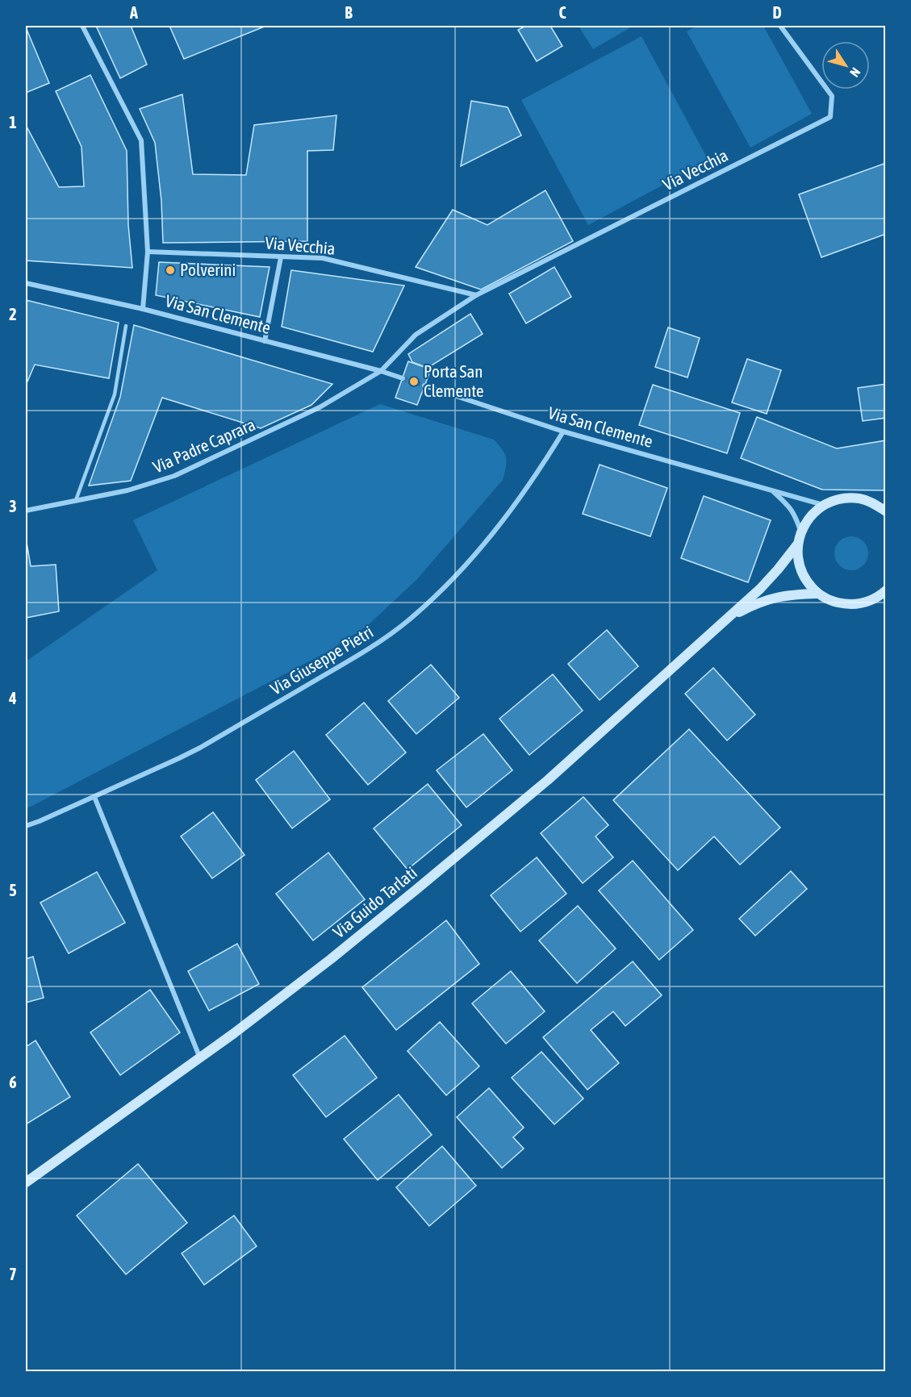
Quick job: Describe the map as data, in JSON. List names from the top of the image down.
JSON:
{
  "streets": {
    "main road": ["Via Guido Tarlati"],
    "street": [
      "Via Vecchia",
      "Via San Clemente",
      "Via Padre Caprara",
      "Via Giuseppe Pietri"
    ]
  },
  "crossings": [
    ["Via Vecchia", "Via San Clemente"],
    ["Via Vecchia", "Via Padre Caprara"],
    ["Via San Clemente", "Via Padre Caprara"],
    ["Via San Clemente", "Via Giuseppe Pietri"]
  ],
  "places": ["Polverini", "Porta San Clemente"],
  "north": "bottom right",
  "grid": {
    "columns": [
      "A",
      "B",
      "C",
      "D"
    ],
    "rows": [
      "1",
      "2",
      "3",
      "4",
      "5",
      "6",
      "7"
    ]
  }
}
